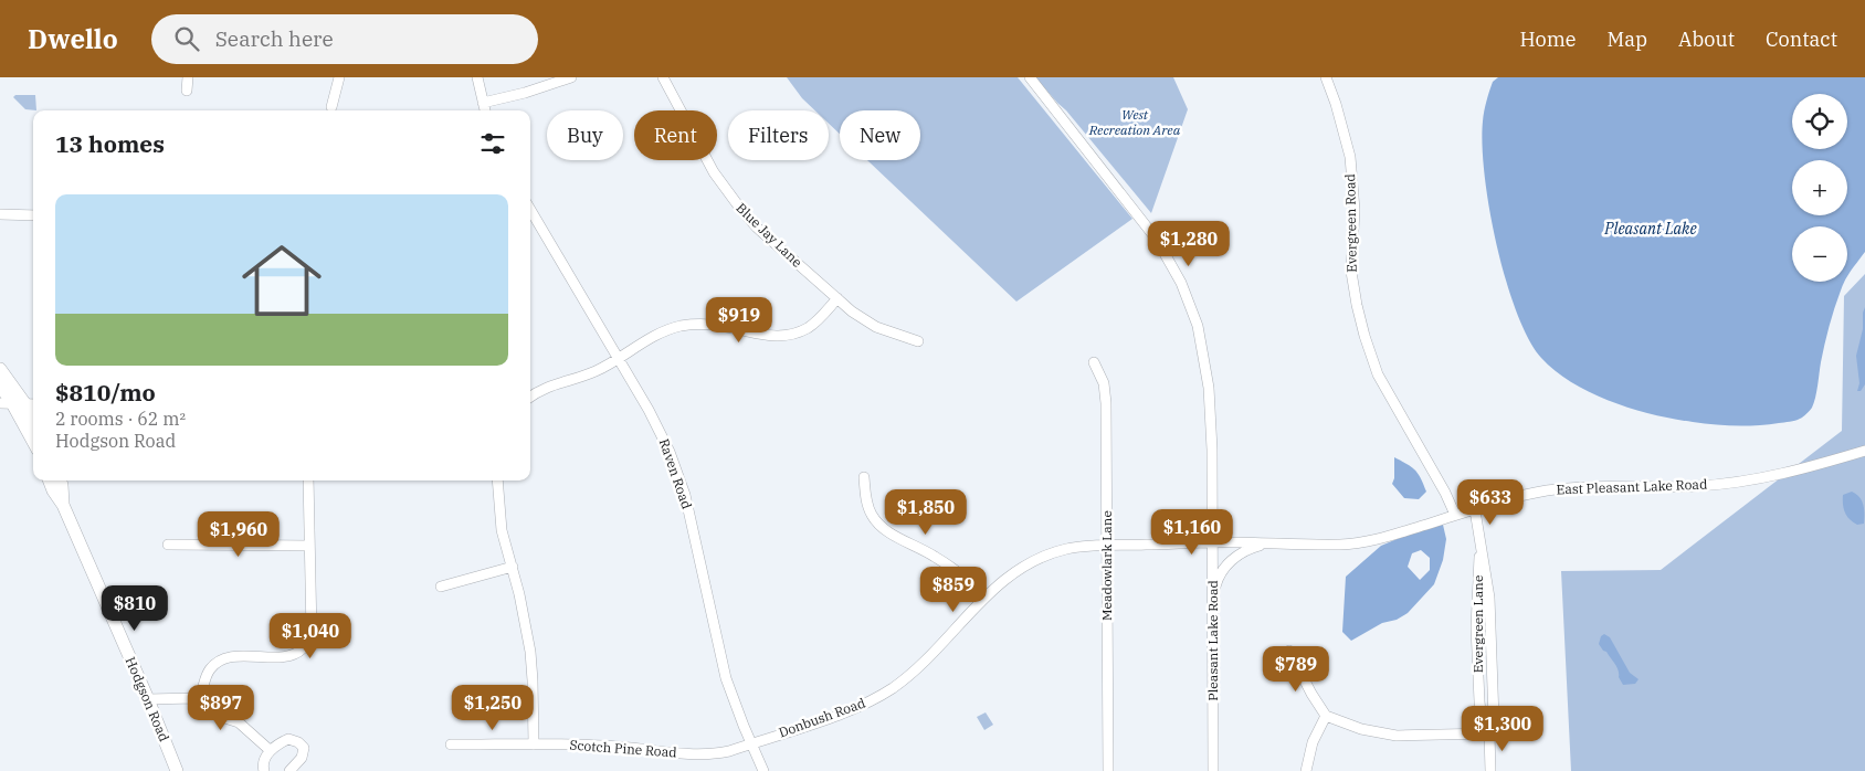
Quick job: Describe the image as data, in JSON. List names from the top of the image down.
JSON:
{
  "streets": {
    "main road": ["Hodgson Road"],
    "street": [
      "Evergreen Road",
      "Blue Jay Lane",
      "Raven Road",
      "East Pleasant Lake Road",
      "Meadowlark Lane",
      "Evergreen Lane",
      "Pleasant Lake Road",
      "Donbush Road",
      "Scotch Pine Road"
    ]
  },
  "crossings": [
    ["Evergreen Road", "East Pleasant Lake Road"],
    ["Raven Road", "Donbush Road"],
    ["Raven Road", "Scotch Pine Road"],
    ["East Pleasant Lake Road", "Evergreen Lane"],
    ["East Pleasant Lake Road", "Pleasant Lake Road"],
    ["East Pleasant Lake Road", "Donbush Road"],
    ["Meadowlark Lane", "Donbush Road"],
    ["Donbush Road", "Scotch Pine Road"]
  ],
  "water": ["Pleasant Lake"],
  "parks": ["West Recreation Area"],
  "page": {
    "header": "Dwello",
    "search": "Search here",
    "nav": [
      "Home",
      "Map",
      "About",
      "Contact"
    ],
    "map_buttons": ["+", "−"],
    "chip": [
      "Buy",
      "Rent",
      "Filters",
      "New"
    ],
    "heading": "13 homes",
    "list": [
      {
        "name": "$810/mo",
        "note": "2 rooms · 62 m² · Hodgson Road"
      }
    ],
    "price": [
      "$1,280",
      "$919",
      "$633",
      "$1,850",
      "$1,160",
      "$1,960",
      "$859",
      "$810",
      "$1,040",
      "$789",
      "$897",
      "$1,250",
      "$1,300"
    ]
  }
}
